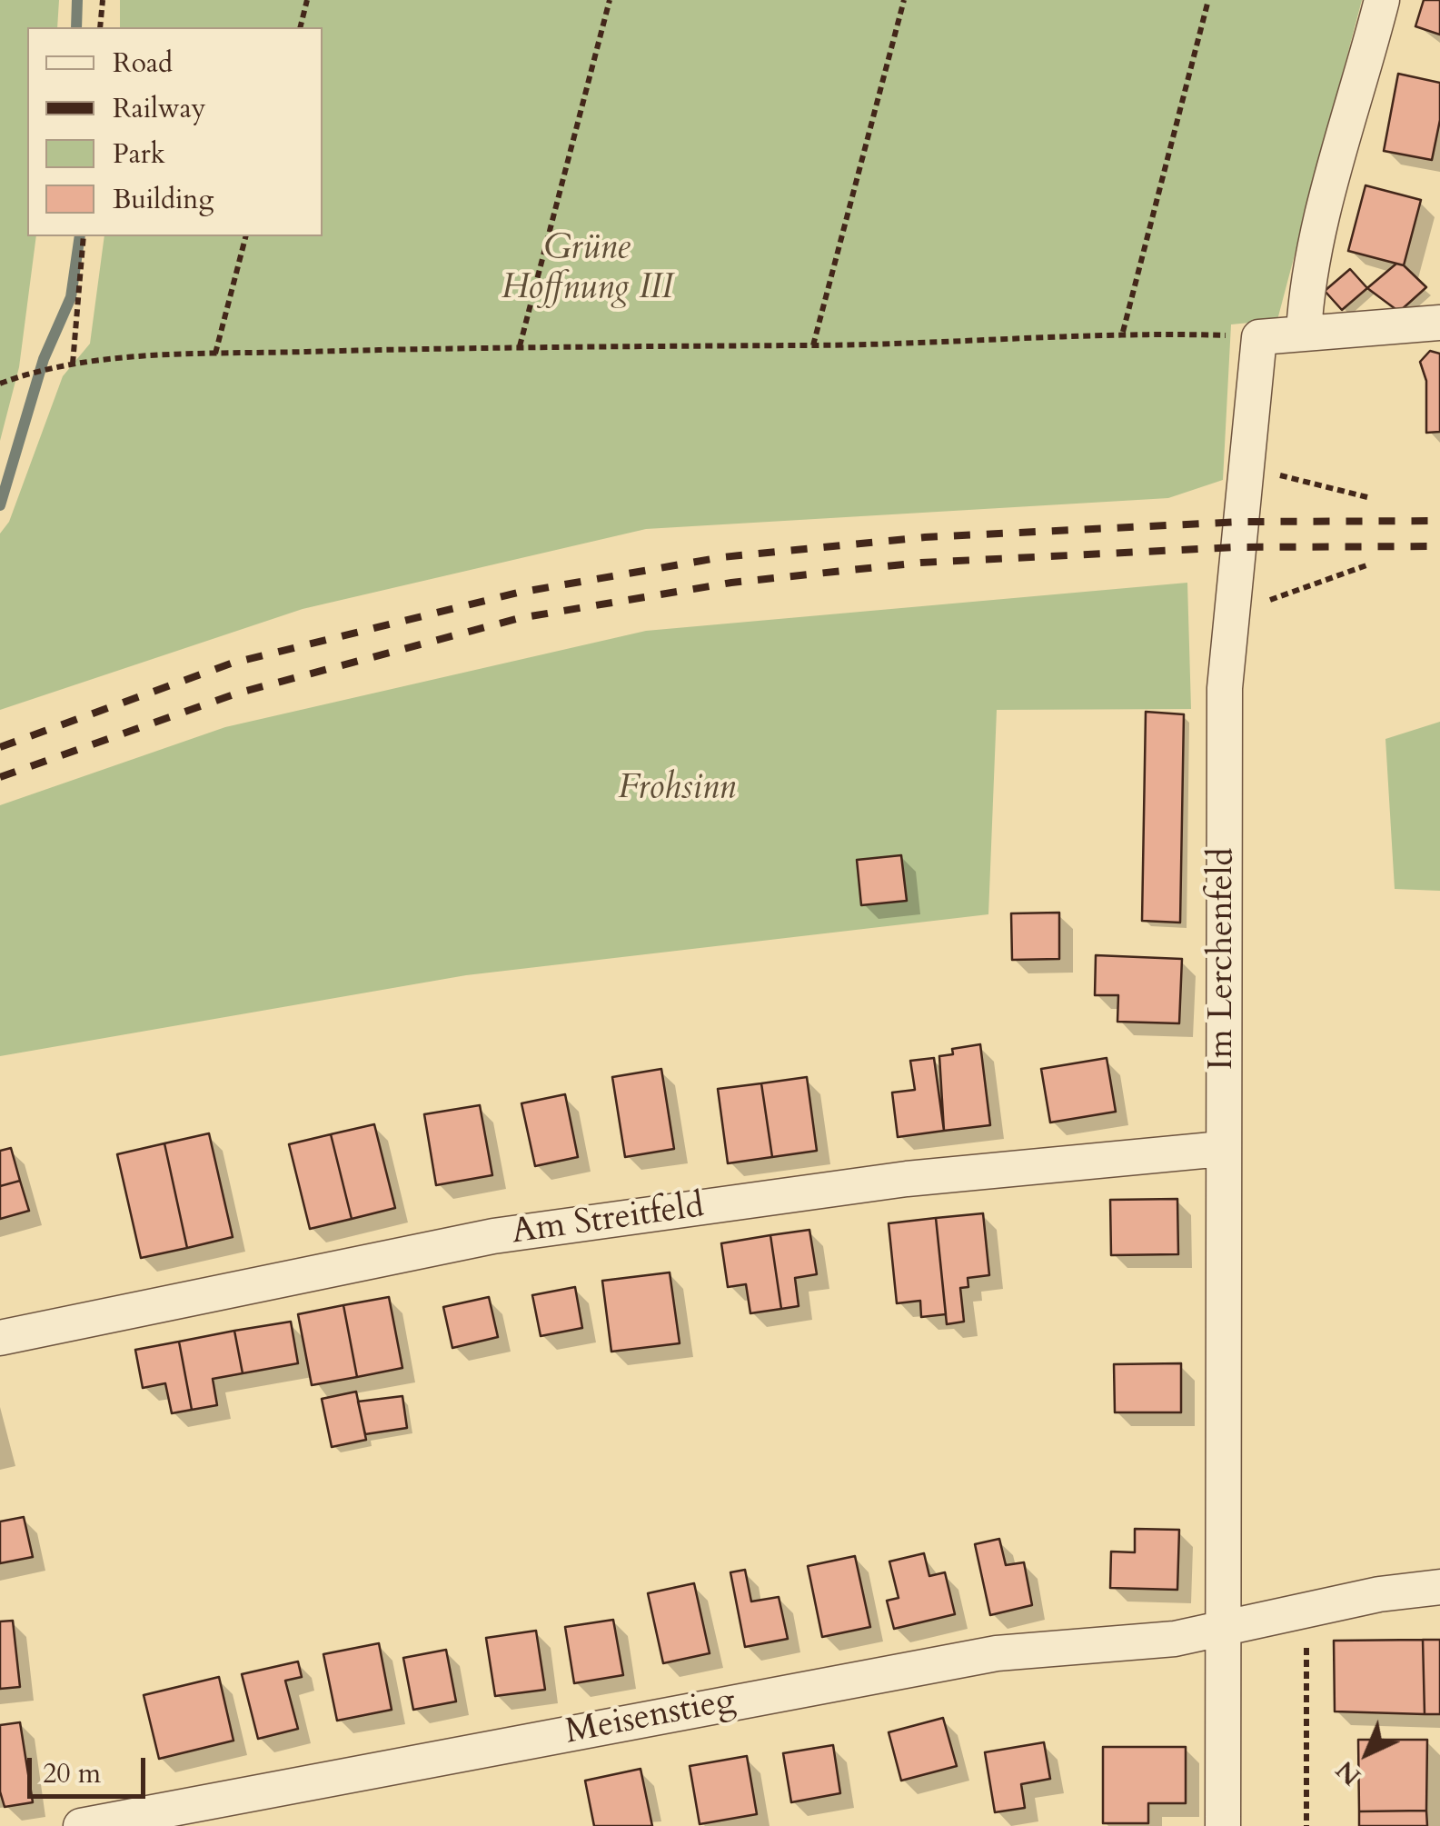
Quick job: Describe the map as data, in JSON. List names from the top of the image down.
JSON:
{
  "streets": {
    "street": ["Im Lerchenfeld", "Am Streitfeld", "Meisenstieg"]
  },
  "crossings": [
    ["Im Lerchenfeld", "Am Streitfeld"],
    ["Im Lerchenfeld", "Meisenstieg"]
  ],
  "parks": ["Grüne Hoffnung III", "Frohsinn"],
  "legend": [
    "Road",
    "Railway",
    "Park",
    "Building"
  ],
  "scale_bar": "20 m",
  "north": "bottom left"
}
